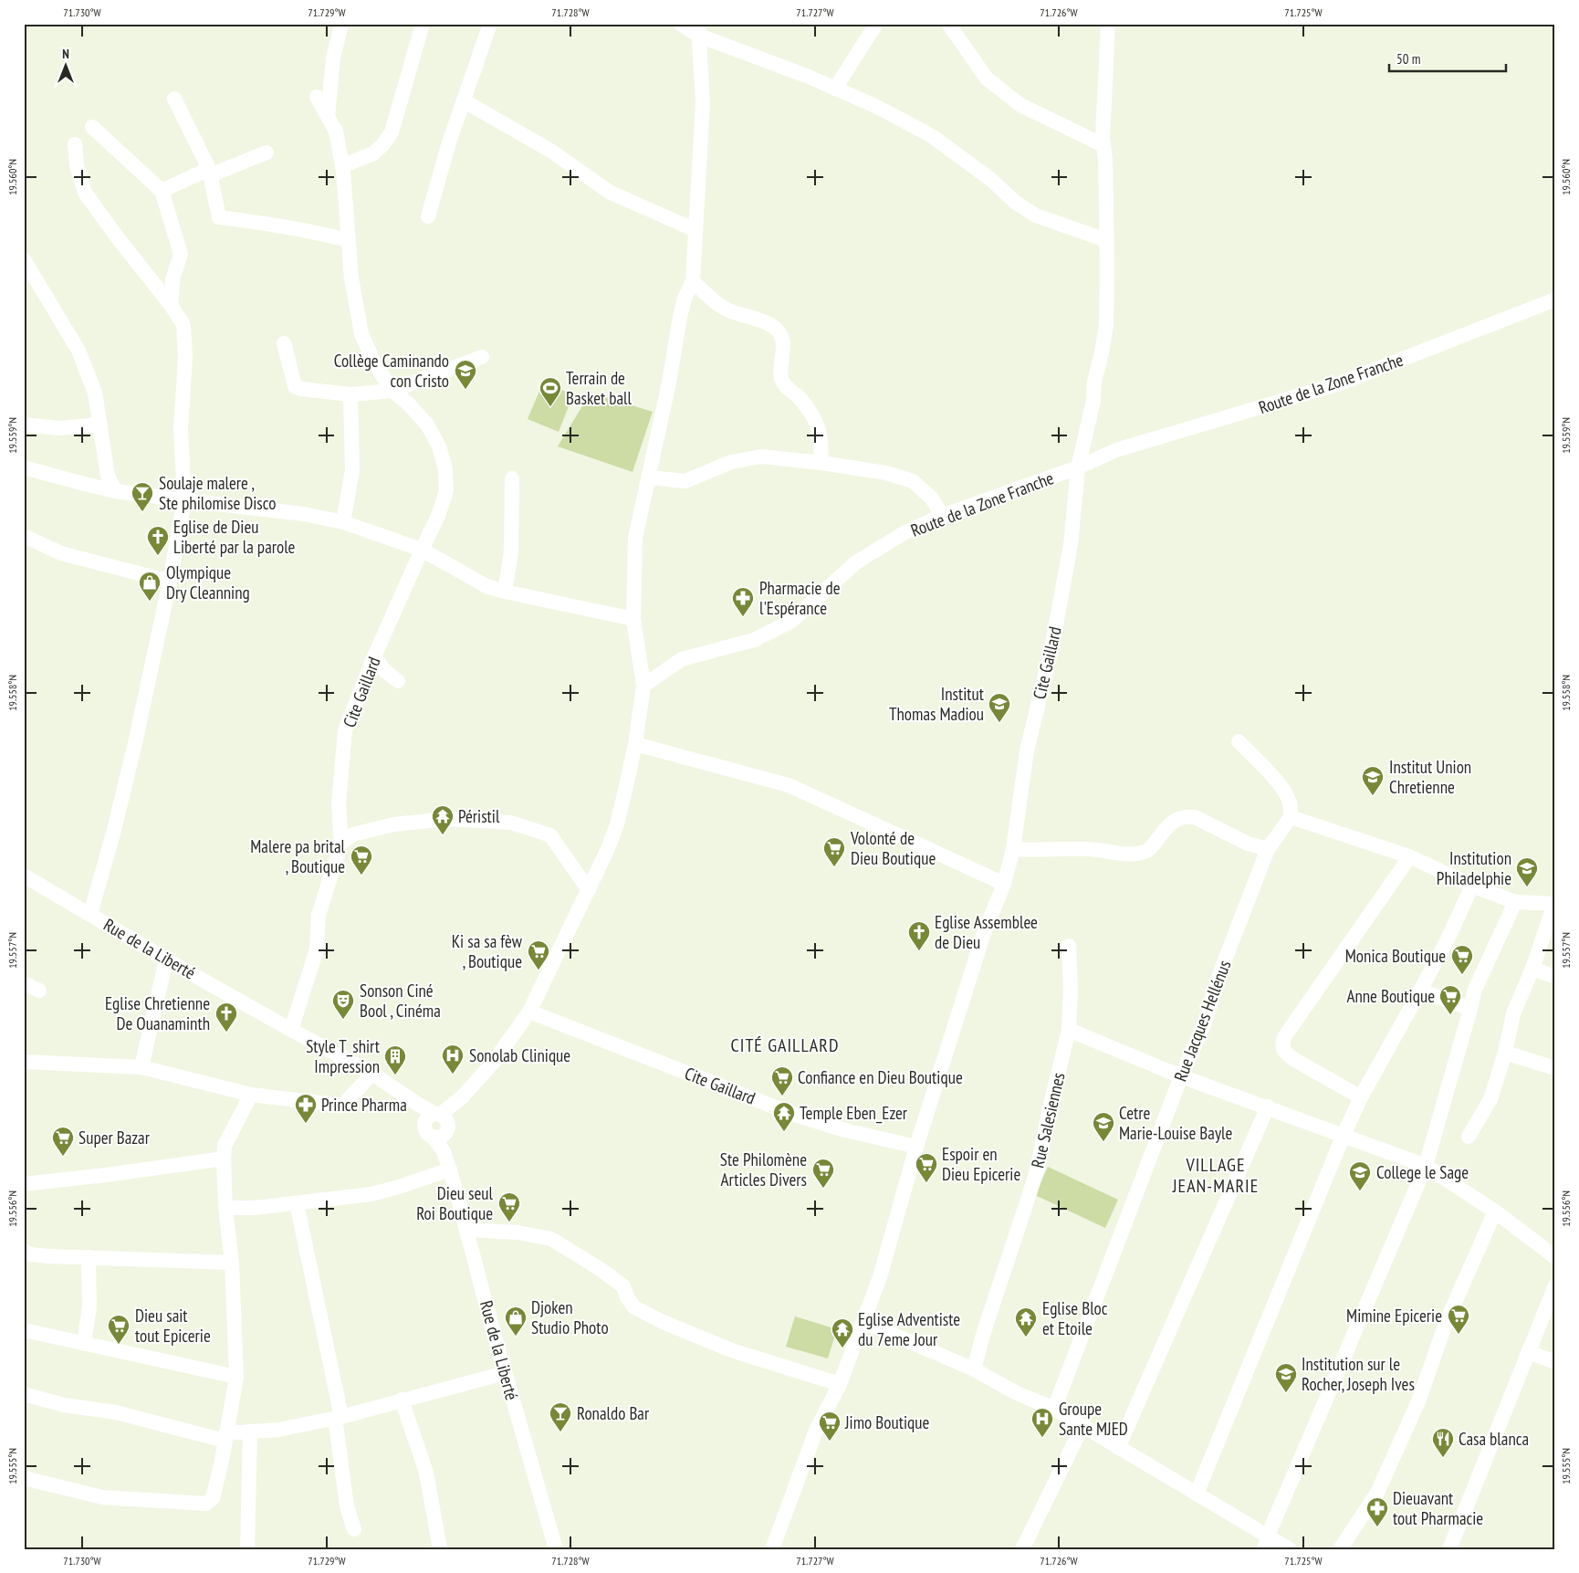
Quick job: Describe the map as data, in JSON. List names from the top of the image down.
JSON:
{
  "streets": {
    "street": [
      "Route de la Zone Franche",
      "Cite Gaillard",
      "Rue de la Liberté",
      "Rue Jacques Hellénus",
      "Rue Salesiennes"
    ]
  },
  "crossings": [
    ["Route de la Zone Franche", "Cite Gaillard"],
    ["Cite Gaillard", "Rue de la Liberté"]
  ],
  "districts": ["CITÉ GAILLARD", "VILLAGE JEAN-MARIE"],
  "places": {
    "school or university": [
      "Collège Caminando con Cristo",
      "Institut Thomas Madiou",
      "Institut Union Chretienne",
      "Institution Philadelphie",
      "Cetre Marie-Louise Bayle",
      "College le Sage",
      "Institution sur le Rocher, Joseph Ives"
    ],
    "sports": ["Terrain de Basket ball"],
    "bar": ["Soulaje malere , Ste philomise Disco", "Ronaldo Bar"],
    "church": ["Eglise de Dieu Liberté par la parole", "Eglise Assemblee de Dieu", "Eglise Chretienne De Ouanaminth"],
    "shop": ["Olympique Dry Cleanning", "Djoken Studio Photo"],
    "pharmacy": ["Pharmacie de l'Espérance", "Prince Pharma", "Dieuavant tout Pharmacie"],
    "temple": [
      "Péristil",
      "Temple Eben_Ezer",
      "Eglise Bloc et Etoile",
      "Eglise Adventiste du 7eme Jour"
    ],
    "supermarket": [
      "Volonté de Dieu Boutique",
      "Malere pa brital , Boutique",
      "Ki sa sa fèw , Boutique",
      "Monica Boutique",
      "Anne Boutique",
      "Confiance en Dieu Boutique",
      "Super Bazar",
      "Espoir en Dieu Epicerie",
      "Ste Philomène Articles Divers",
      "Dieu seul Roi Boutique",
      "Mimine Epicerie",
      "Dieu sait tout Epicerie",
      "Jimo Boutique"
    ],
    "theatre": ["Sonson Ciné Bool , Cinéma"],
    "hospital": ["Sonolab Clinique", "Groupe Sante MJED"],
    "building": ["Style T_shirt Impression"],
    "restaurant": ["Casa blanca"]
  },
  "scale_bar": "50 m",
  "north": "top",
  "coordinates": [
    "71.730°W",
    "71.729°W",
    "71.728°W",
    "71.727°W",
    "71.726°W",
    "71.725°W",
    "19.560°N",
    "19.559°N",
    "19.558°N",
    "19.557°N",
    "19.556°N",
    "19.555°N"
  ]
}
